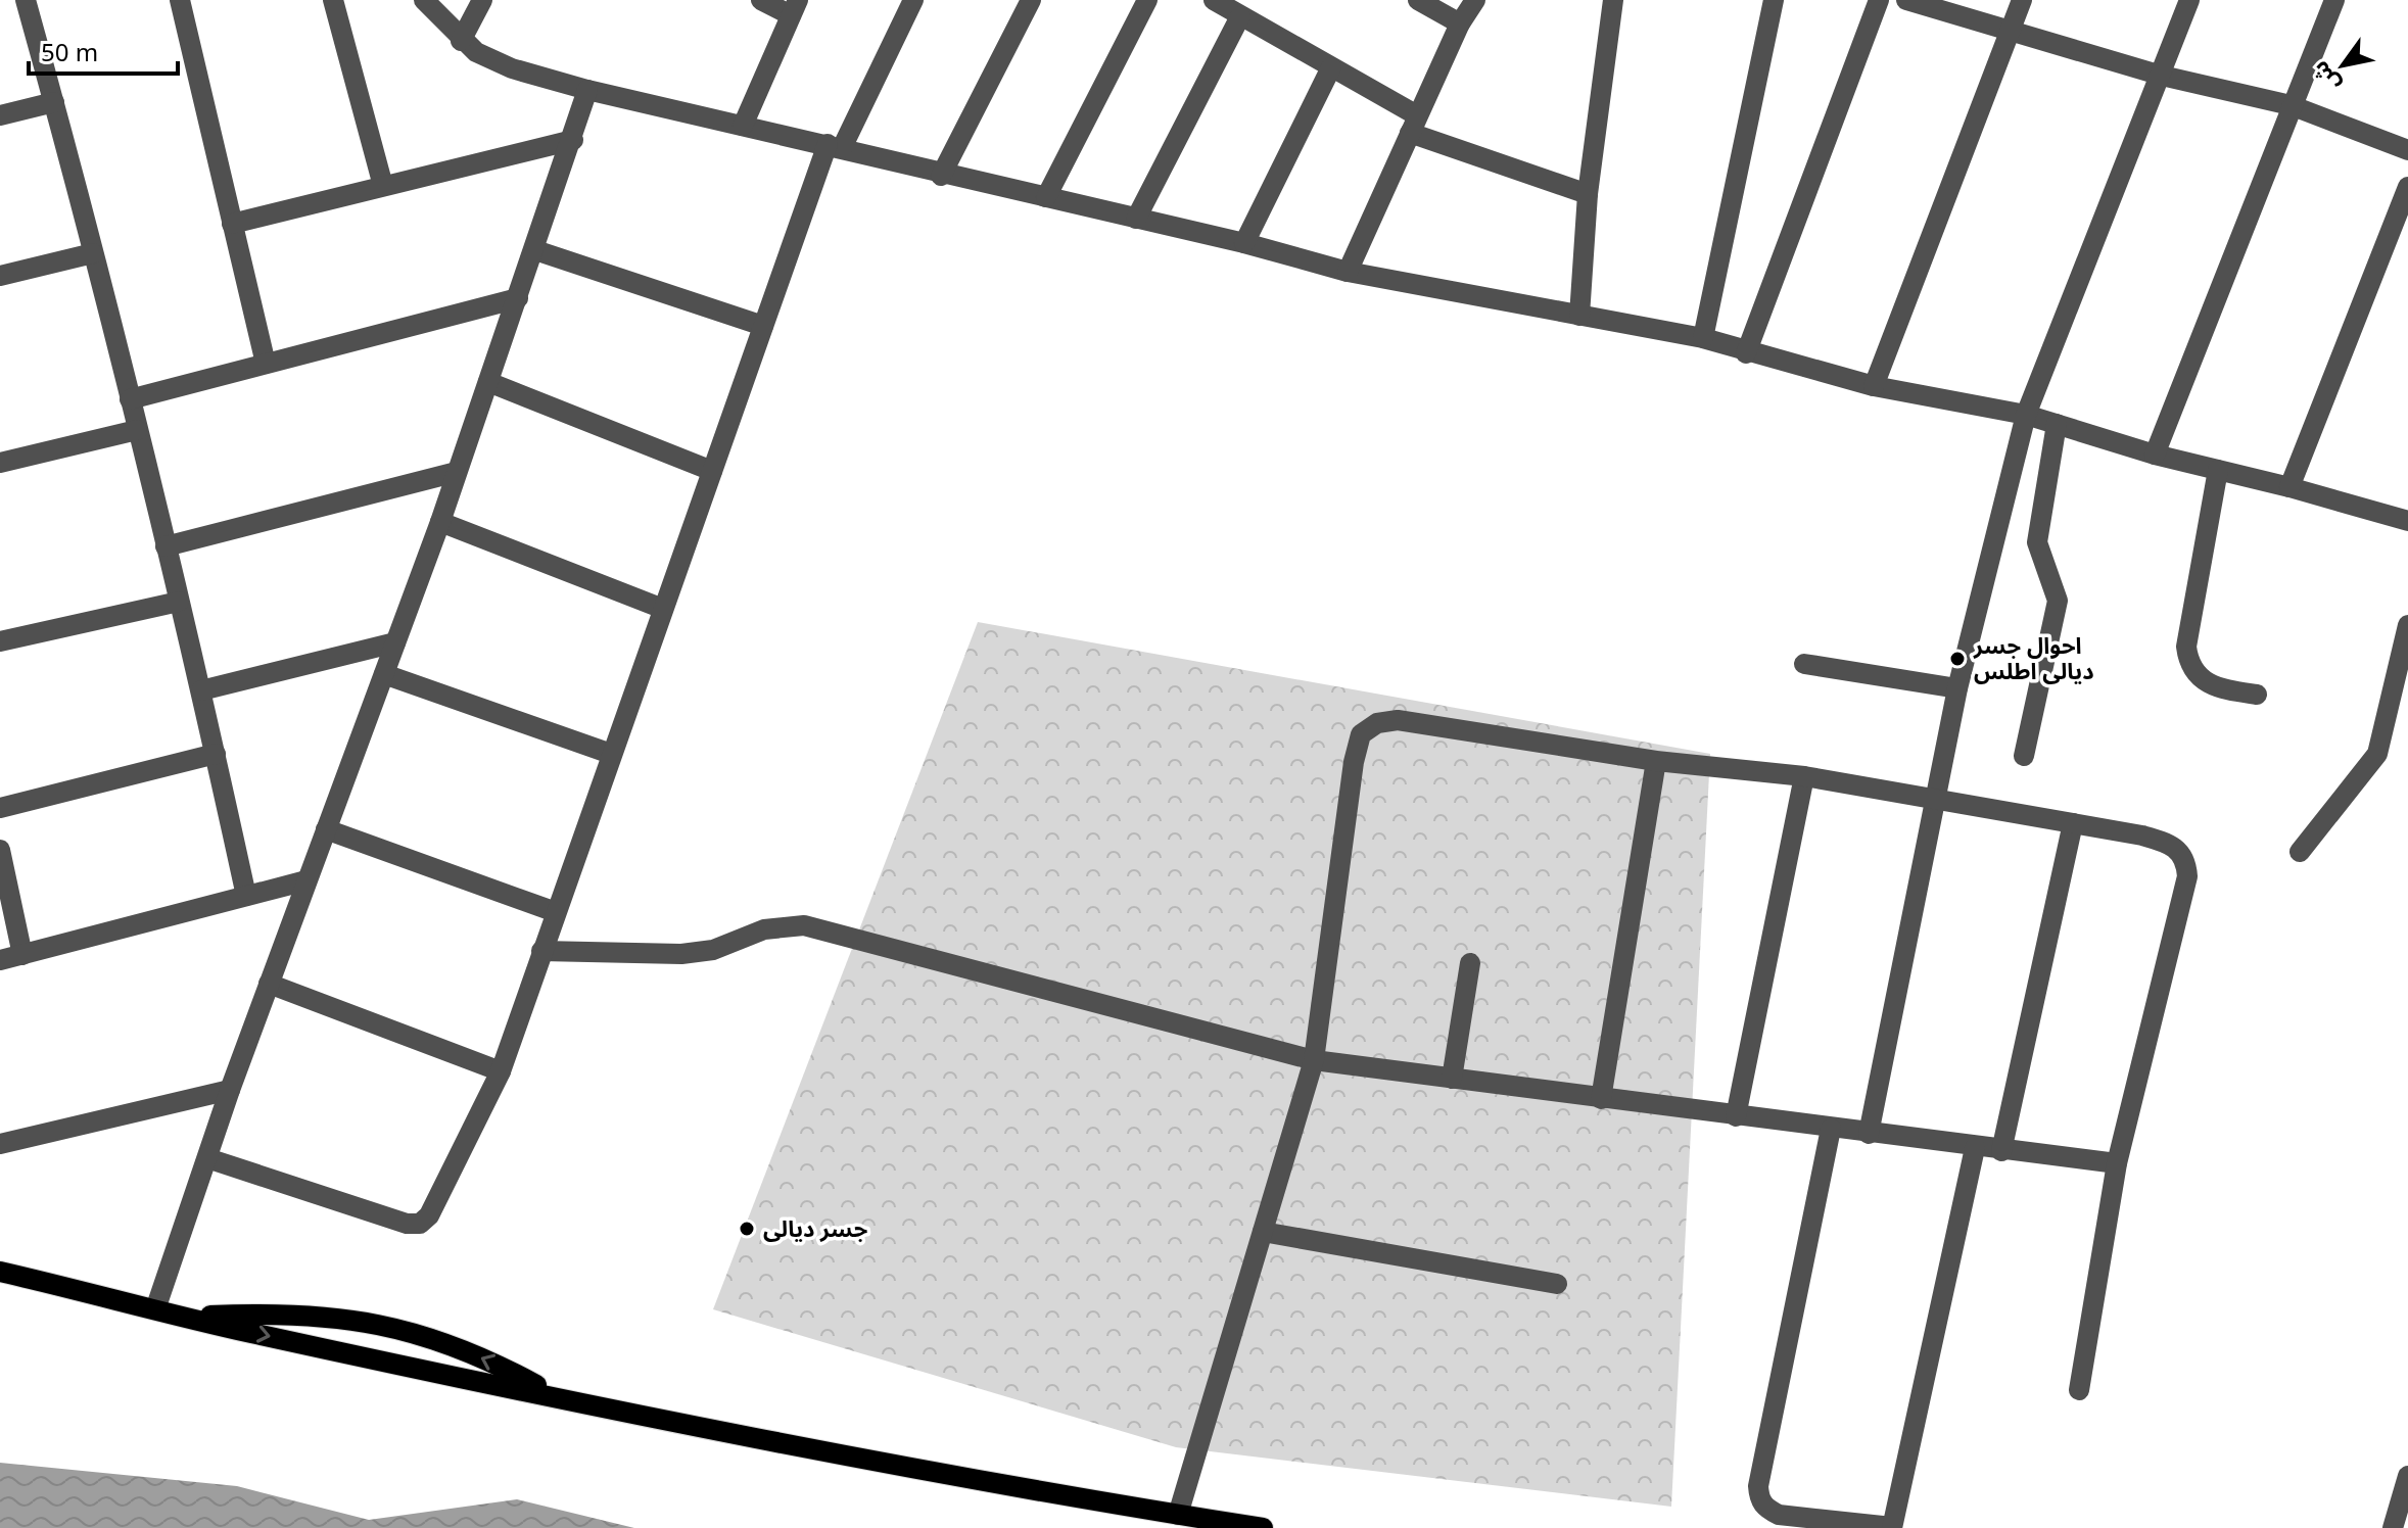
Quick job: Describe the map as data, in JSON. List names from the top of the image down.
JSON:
{
  "places": ["احوال جسر ديالى اطلس", "جسر ديالى"],
  "scale_bar": "50 m",
  "north": "bottom left"
}
